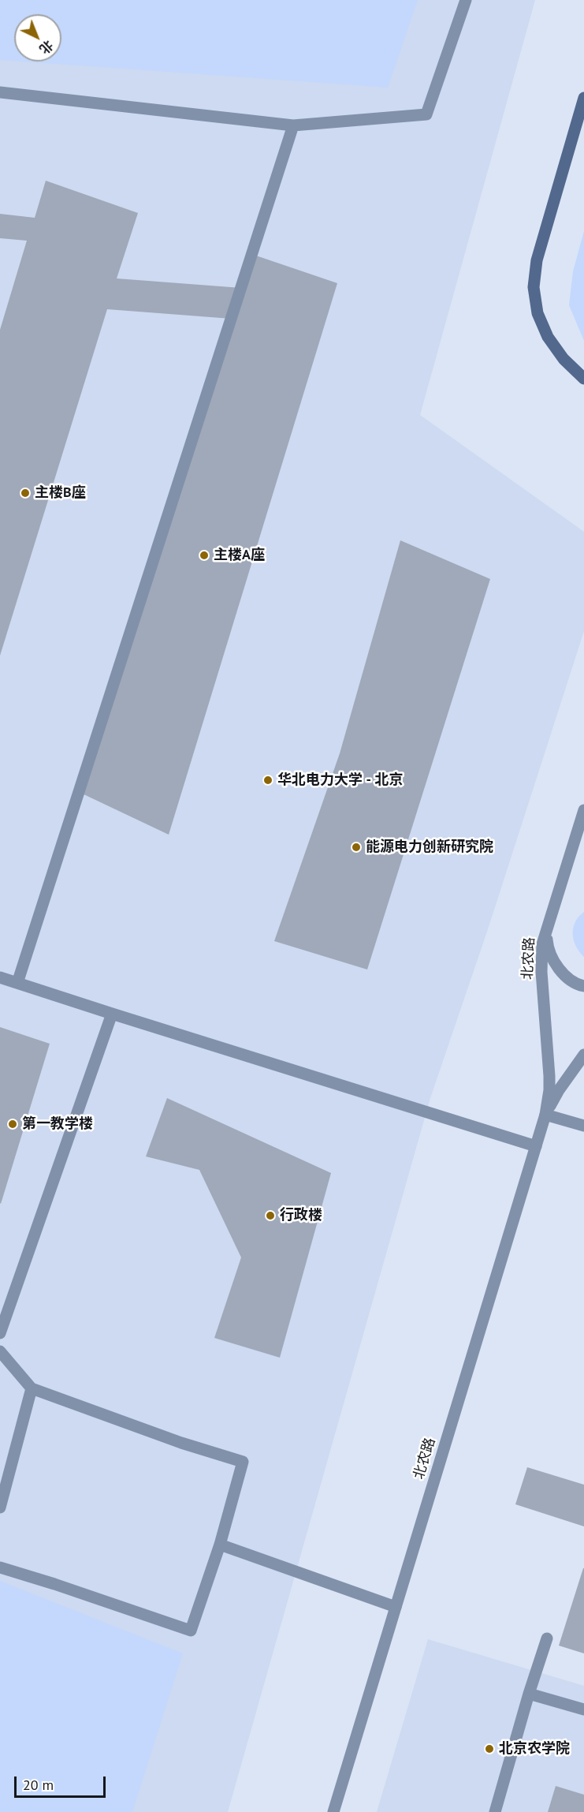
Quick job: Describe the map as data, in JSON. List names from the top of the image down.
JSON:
{
  "streets": {
    "street": ["北农路"]
  },
  "places": [
    "主楼B座",
    "主楼A座",
    "华北电力大学 - 北京",
    "能源电力创新研究院",
    "第一教学楼",
    "行政楼",
    "北京农学院"
  ],
  "scale_bar": "20 m",
  "north": "bottom right"
}
